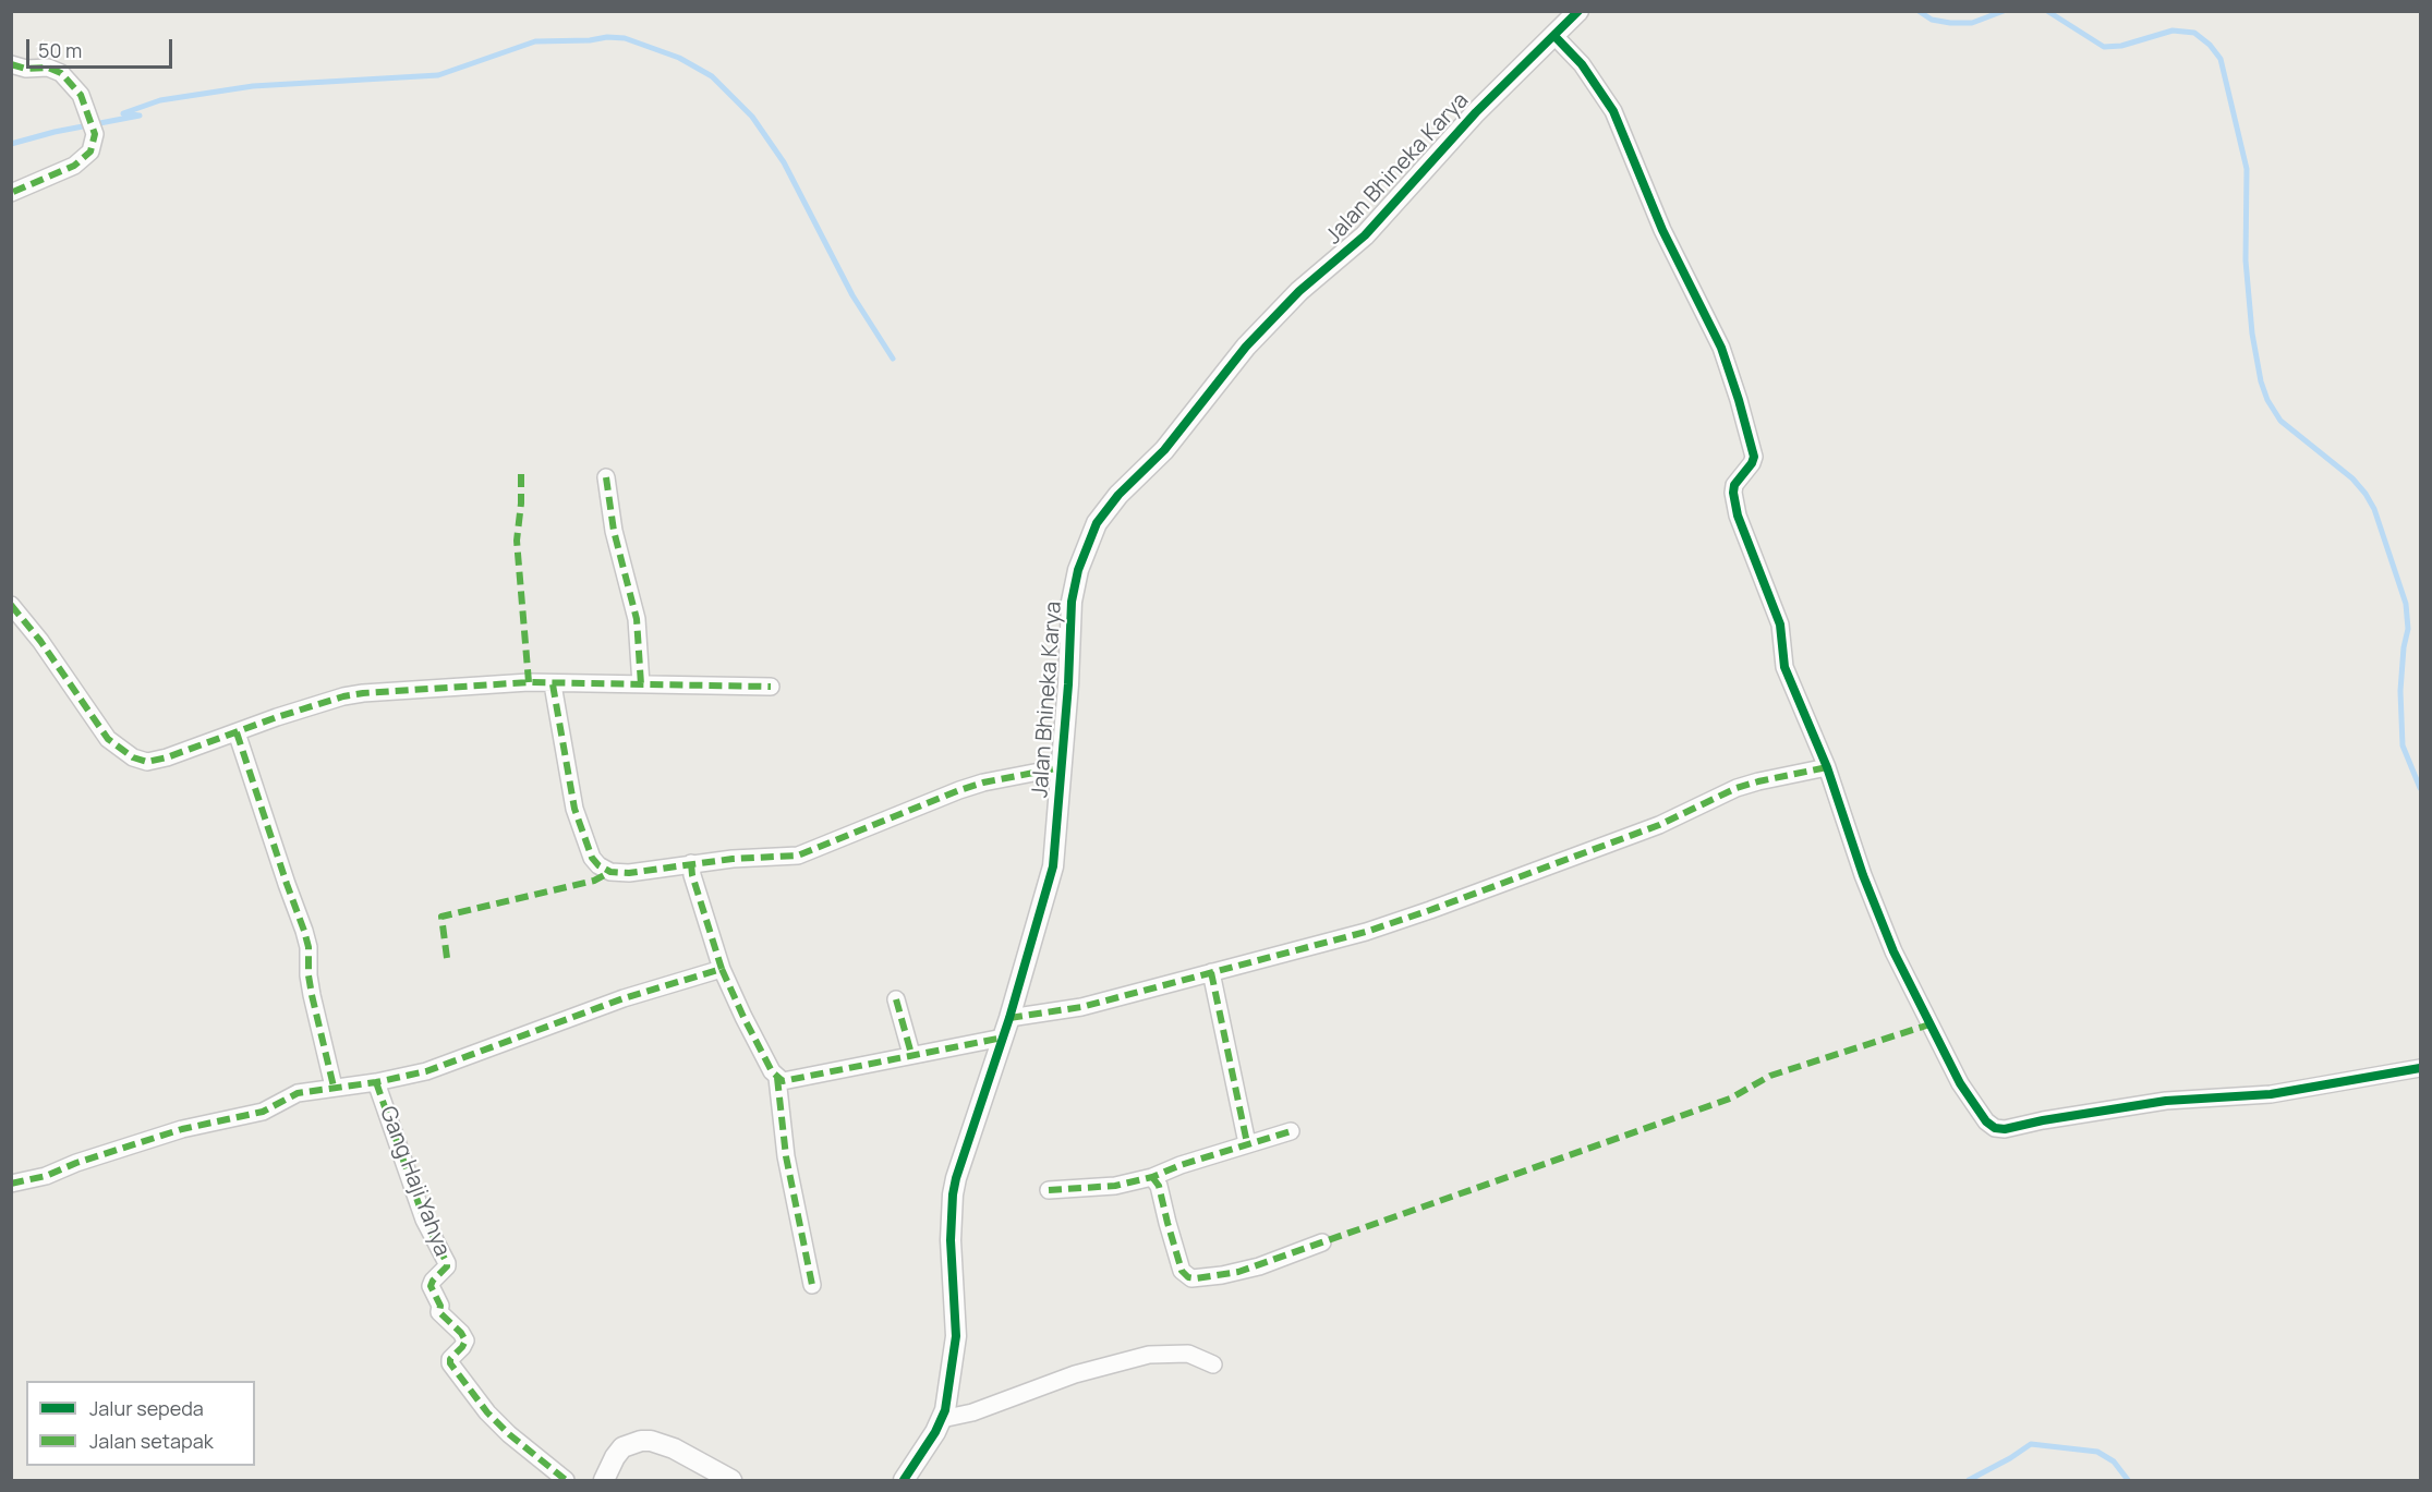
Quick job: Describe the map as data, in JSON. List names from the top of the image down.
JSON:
{
  "streets": {
    "street": ["Jalan Bhineka Karya", "Gang Haji Yahya"]
  },
  "legend": ["Jalur sepeda", "Jalan setapak"],
  "scale_bar": "50 m"
}
